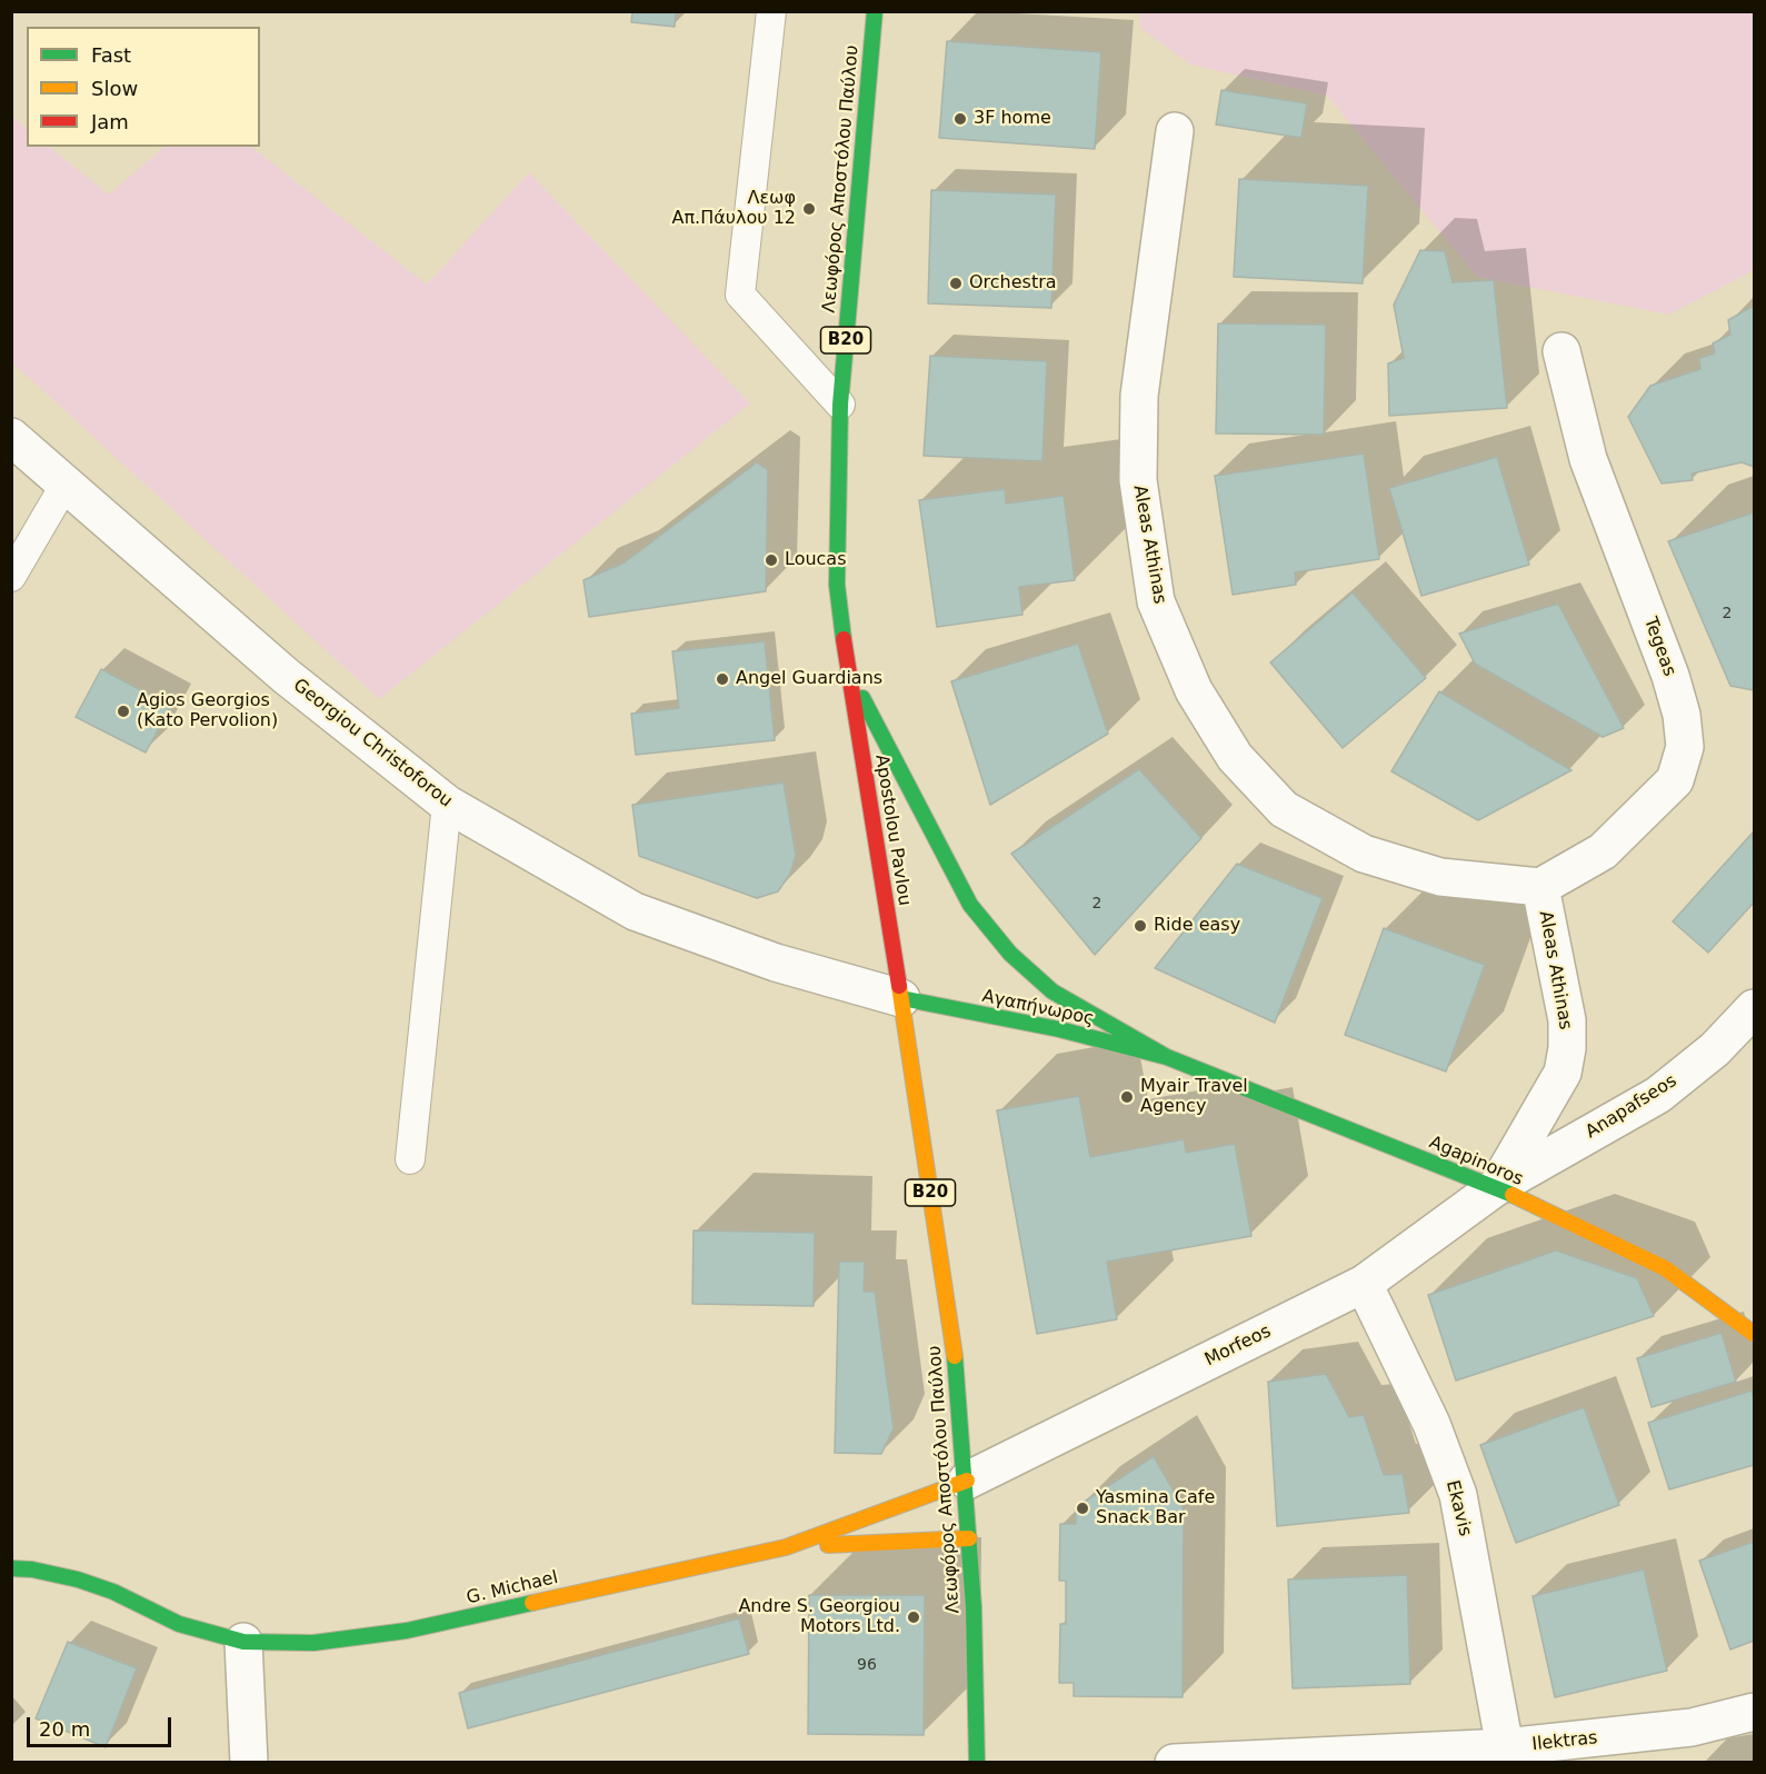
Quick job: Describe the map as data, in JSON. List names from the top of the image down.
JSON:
{
  "streets": {
    "main road": [
      "Λεωφόρος Αποστόλου Παύλου",
      "B20",
      "Apostolou Pavlou",
      "Αγαπήνωρος",
      "Agapinoros",
      "G. Michael"
    ],
    "street": [
      "Aleas Athinas",
      "Tegeas",
      "Georgiou Christoforou",
      "Anapafseos",
      "Morfeos",
      "Ekavis",
      "Ilektras"
    ]
  },
  "crossings": [
    ["Λεωφόρος Αποστόλου Παύλου", "Georgiou Christoforou"],
    ["Λεωφόρος Αποστόλου Παύλου", "Apostolou Pavlou"],
    ["Λεωφόρος Αποστόλου Παύλου", "Αγαπήνωρος"],
    ["Λεωφόρος Αποστόλου Παύλου", "Morfeos"],
    ["Λεωφόρος Αποστόλου Παύλου", "G. Michael"],
    ["Aleas Athinas", "Tegeas"],
    ["Aleas Athinas", "Anapafseos"],
    ["Aleas Athinas", "Agapinoros"],
    ["Aleas Athinas", "Morfeos"],
    ["Georgiou Christoforou", "Apostolou Pavlou"],
    ["Georgiou Christoforou", "Αγαπήνωρος"],
    ["Apostolou Pavlou", "Αγαπήνωρος"],
    ["Αγαπήνωρος", "Agapinoros"],
    ["Anapafseos", "Agapinoros"],
    ["Anapafseos", "Morfeos"],
    ["Agapinoros", "Morfeos"],
    ["Morfeos", "Ekavis"],
    ["Morfeos", "G. Michael"],
    ["Ekavis", "Ilektras"]
  ],
  "places": [
    "3F home",
    "Λεωφ Απ.Πάυλου 12",
    "Orchestra",
    "Loucas",
    "Angel Guardians",
    "Agios Georgios (Kato Pervolion)",
    "Ride easy",
    "Myair Travel Agency",
    "Yasmina Cafe Snack Bar",
    "Andre S. Georgiou Motors Ltd."
  ],
  "house_numbers": ["2", "2", "96"],
  "legend": ["Fast", "Slow", "Jam"],
  "scale_bar": "20 m"
}
